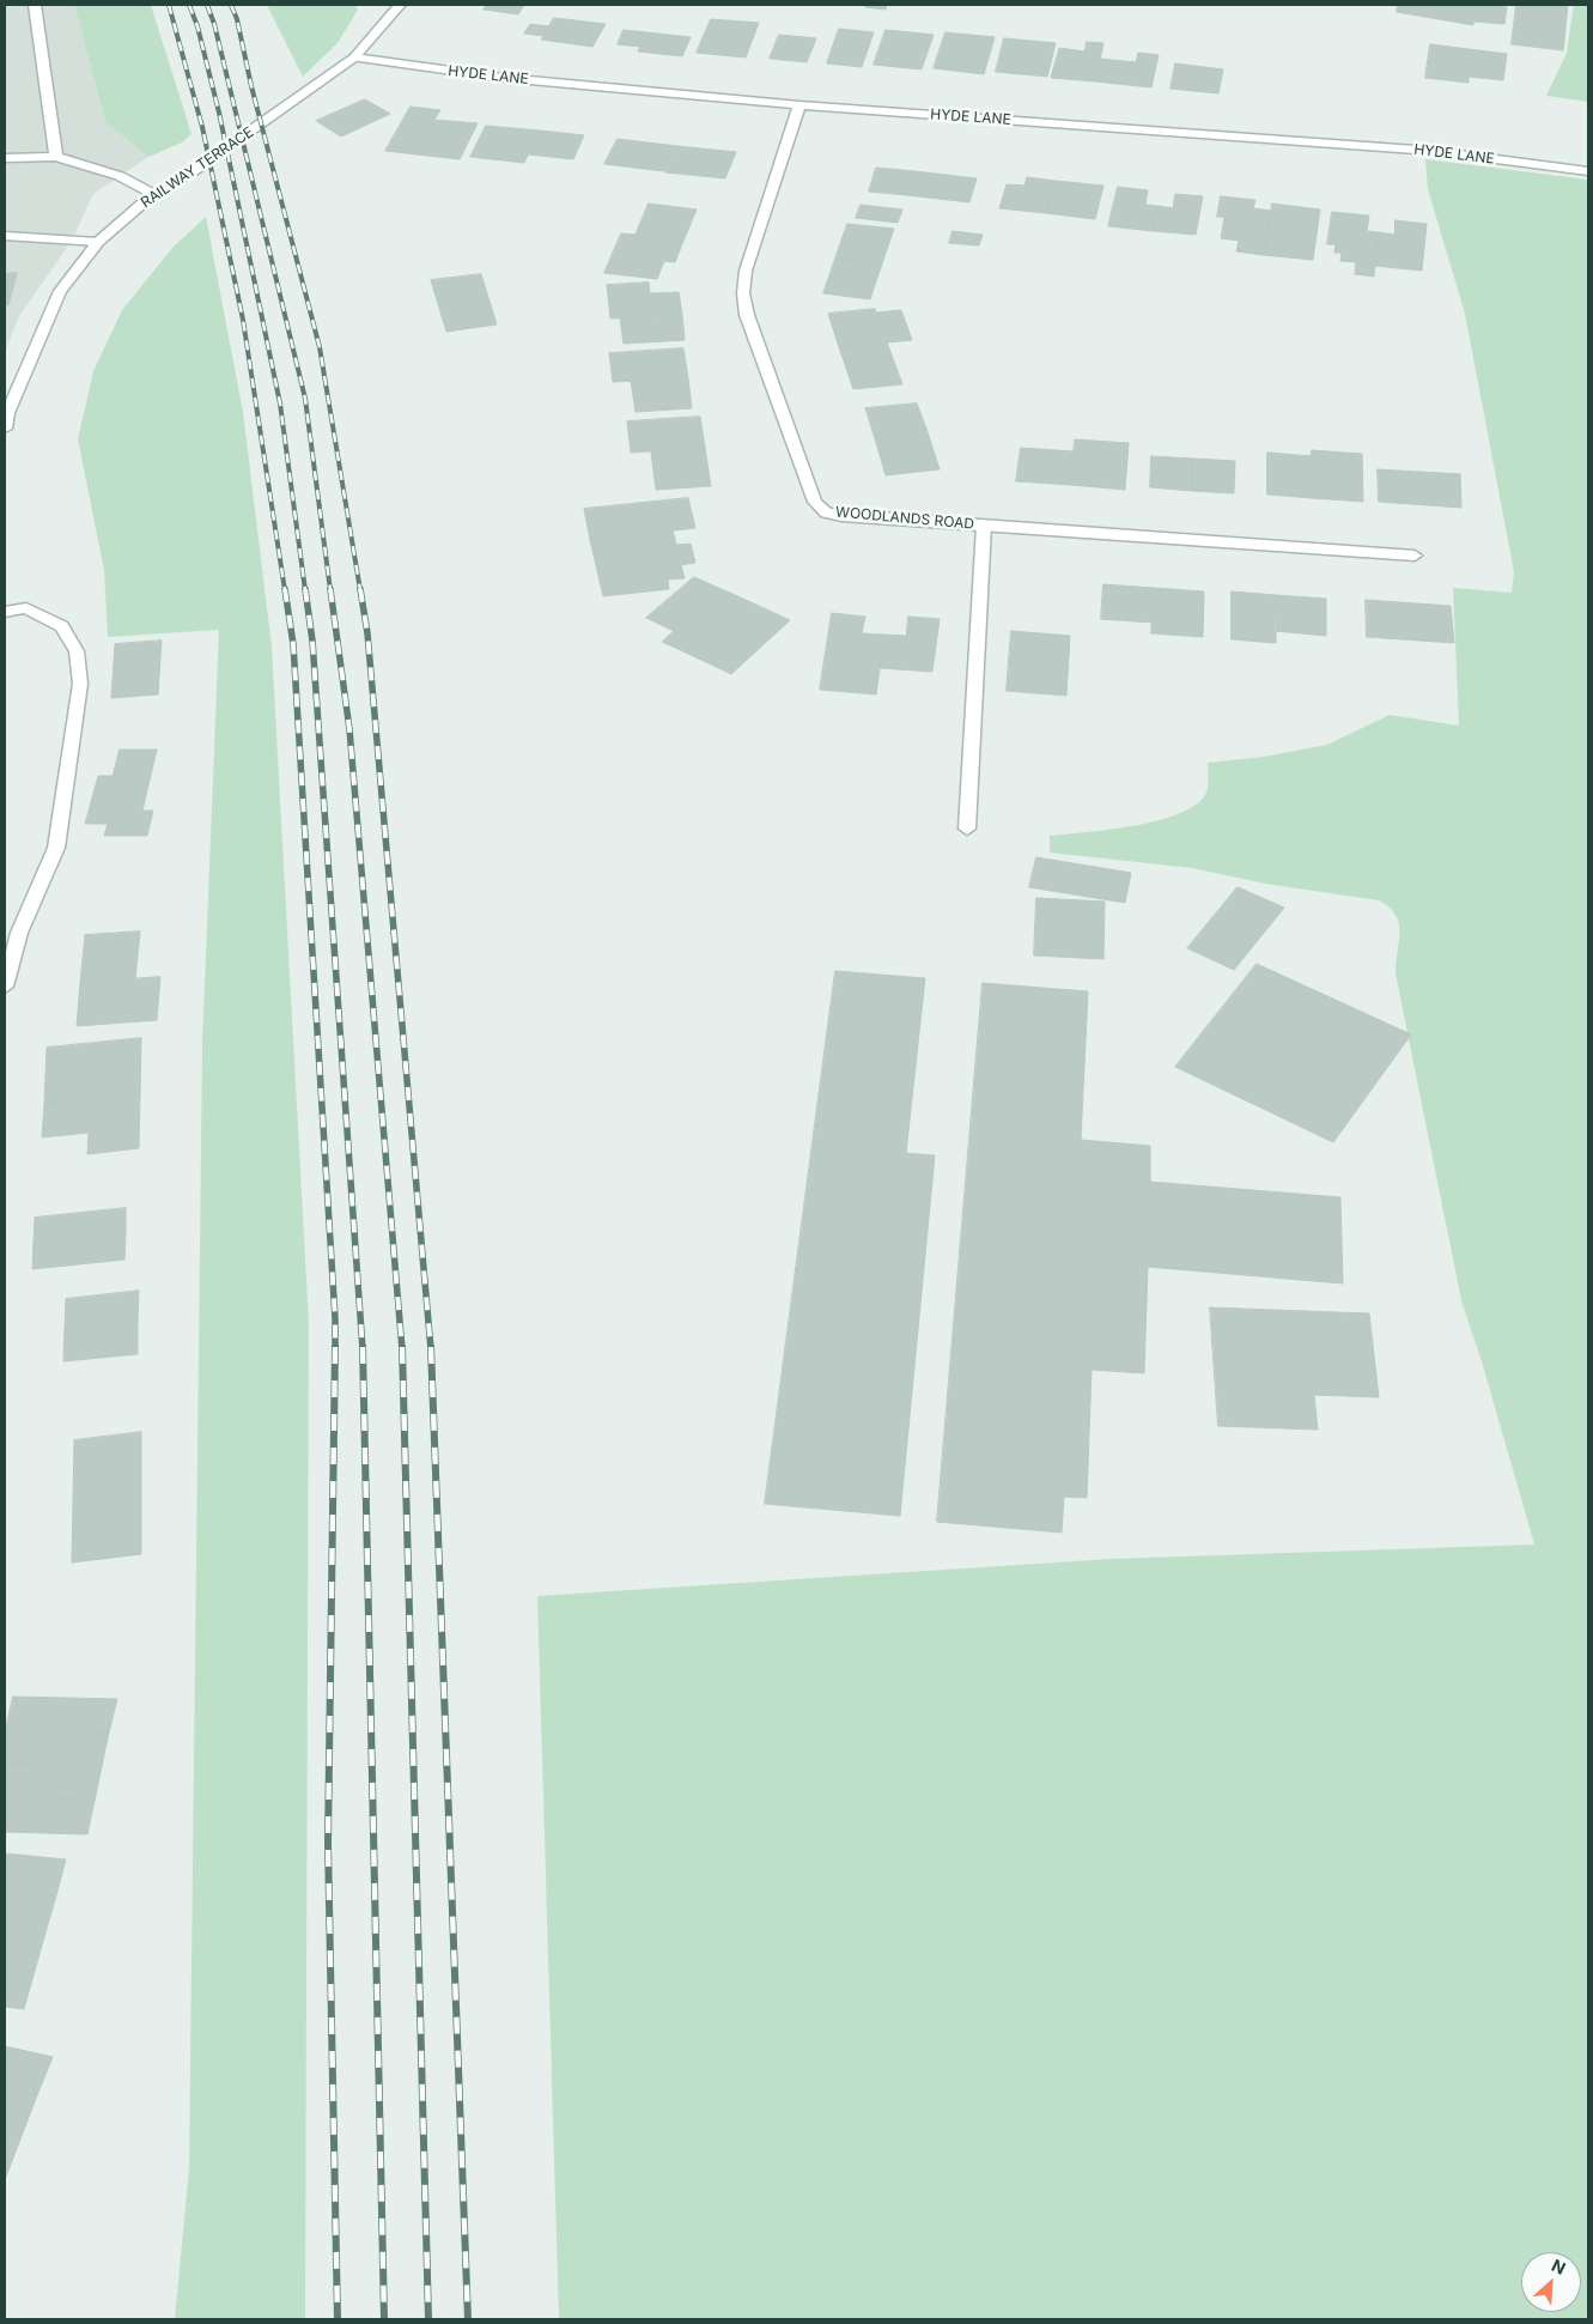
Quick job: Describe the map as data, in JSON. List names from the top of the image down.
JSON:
{
  "streets": {
    "street": ["HYDE LANE", "RAILWAY TERRACE", "WOODLANDS ROAD"]
  },
  "crossings": [
    ["HYDE LANE", "RAILWAY TERRACE"],
    ["HYDE LANE", "WOODLANDS ROAD"]
  ],
  "north": "top right"
}
